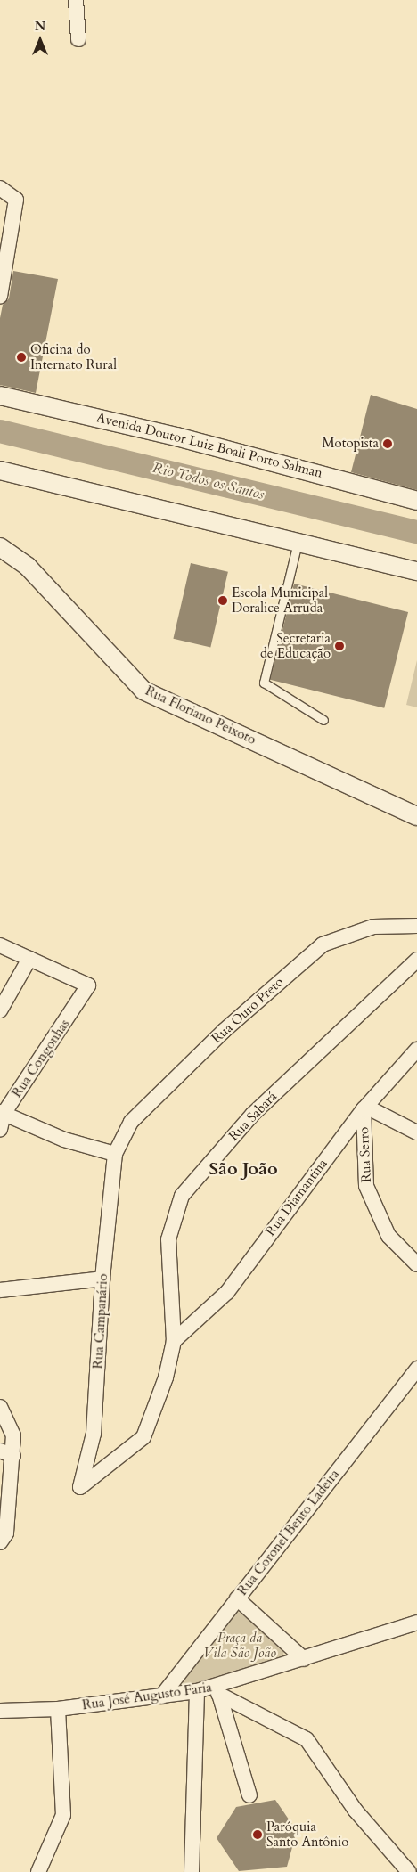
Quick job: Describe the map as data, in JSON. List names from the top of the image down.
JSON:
{
  "streets": {
    "street": [
      "Avenida Doutor Luiz Boali Porto Salman",
      "Rua Floriano Peixoto",
      "Rua Ouro Preto",
      "Rua Congonhas",
      "Rua Sabará",
      "Rua Serro",
      "Rua Diamantina",
      "Rua Campanário",
      "Rua Coronel Bento Ladeira",
      "Rua José Augusto Faria"
    ]
  },
  "crossings": [
    ["Rua Ouro Preto", "Rua Campanário"],
    ["Rua Sabará", "Rua Diamantina"],
    ["Rua Sabará", "Rua Campanário"],
    ["Rua Serro", "Rua Diamantina"],
    ["Rua Coronel Bento Ladeira", "Rua José Augusto Faria"]
  ],
  "districts": ["São João"],
  "water": ["Rio Todos os Santos"],
  "parks": ["Praça da Vila São João"],
  "places": [
    "Oficina do Internato Rural",
    "Motopista",
    "Escola Municipal Doralice Arruda",
    "Secretaria de Educação",
    "Paróquia Santo Antônio"
  ],
  "north": "top"
}
